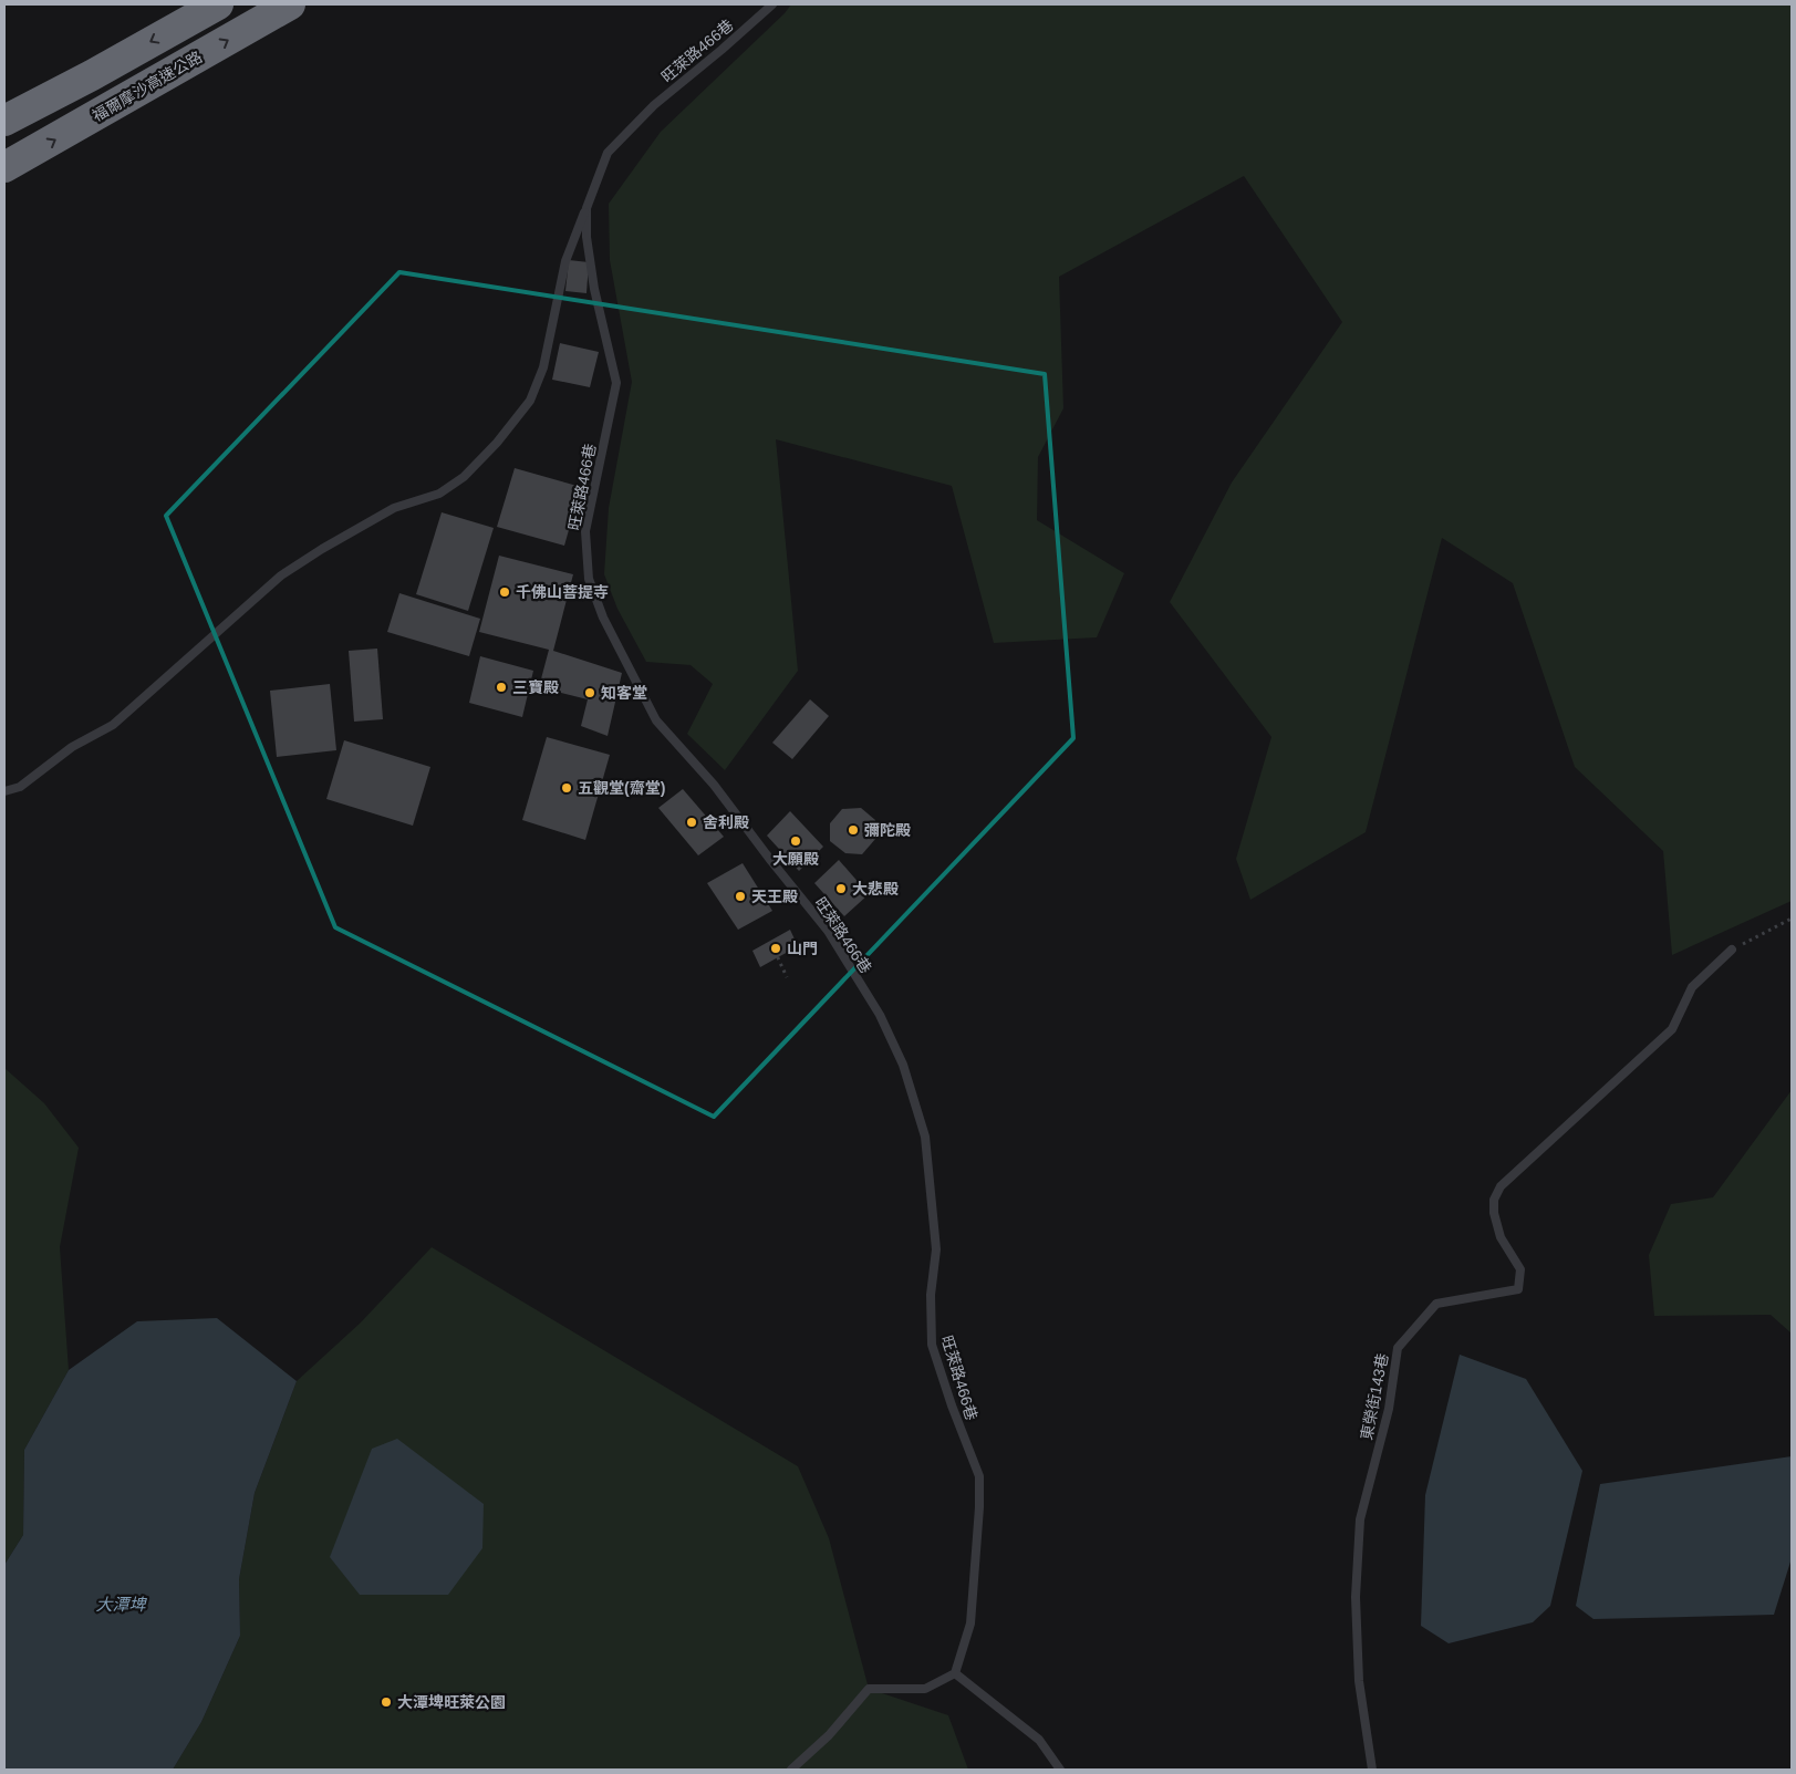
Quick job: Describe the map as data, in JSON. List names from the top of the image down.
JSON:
{
  "streets": {
    "highway": ["福爾摩沙高速公路"],
    "lane": ["旺萊路466巷", "東榮街143巷"]
  },
  "water": ["大潭埤"],
  "places": [
    "千佛山菩提寺",
    "三寶殿",
    "知客堂",
    "五觀堂(齋堂)",
    "舍利殿",
    "彌陀殿",
    "大願殿",
    "大悲殿",
    "天王殿",
    "山門",
    "大潭埤旺萊公園"
  ]
}
